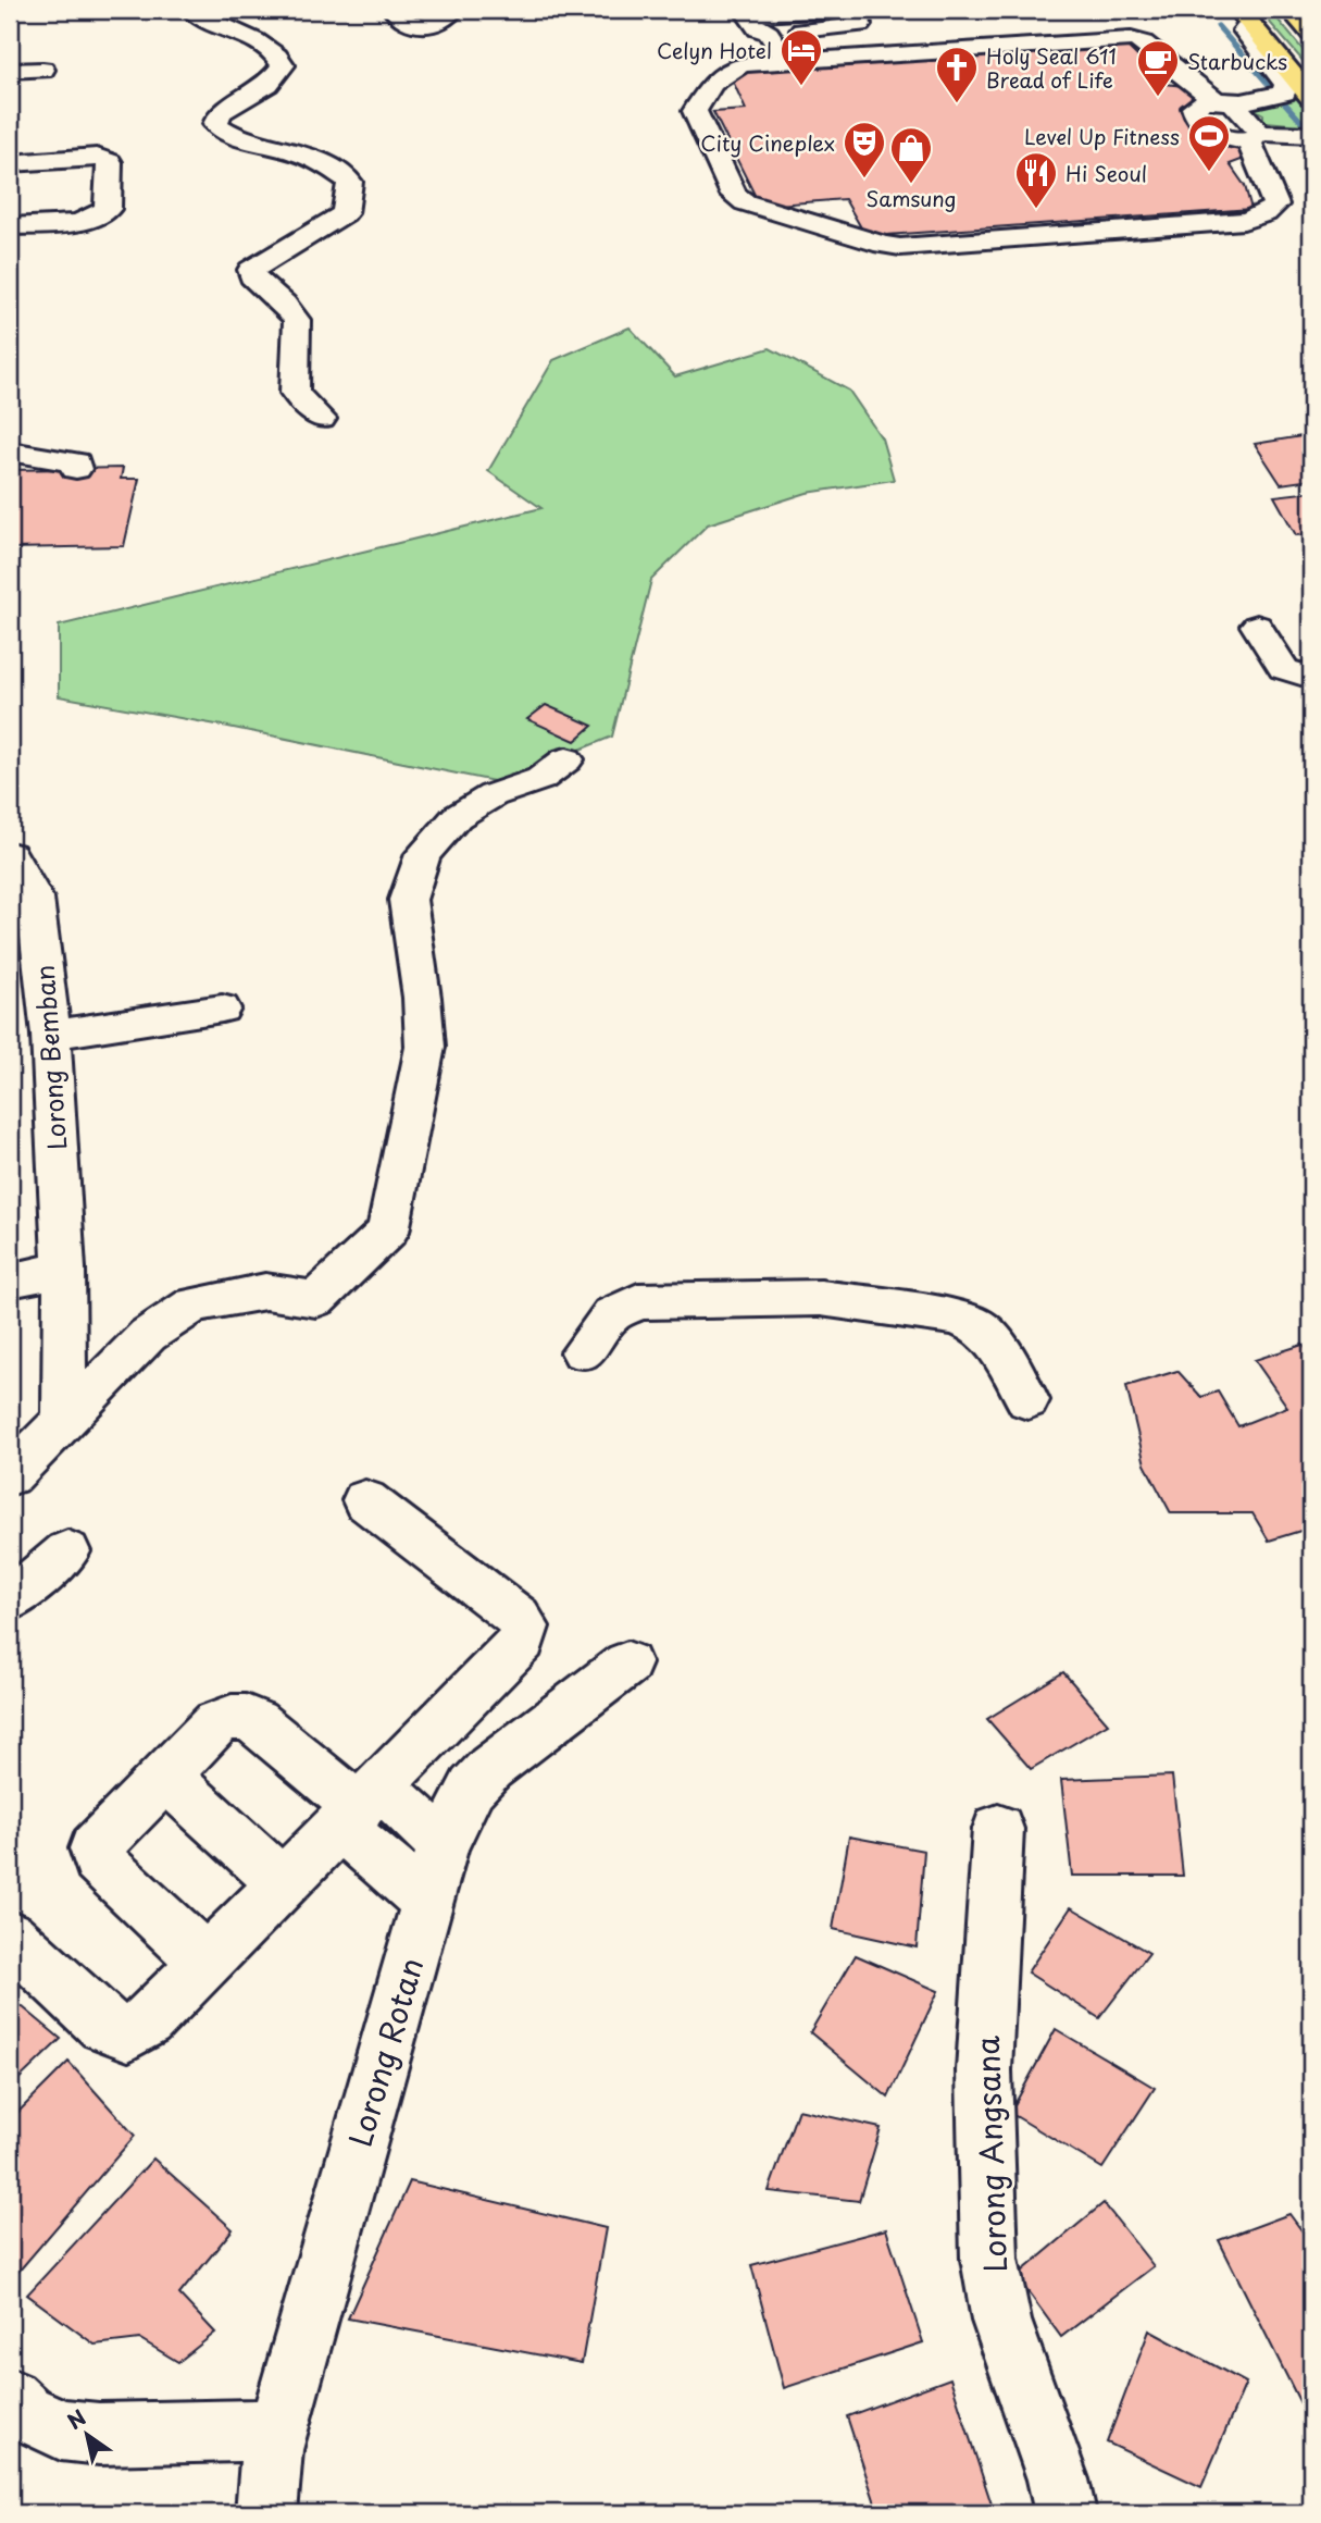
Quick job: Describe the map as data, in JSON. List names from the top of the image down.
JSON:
{
  "streets": {
    "street": ["Lorong Bemban", "Lorong Rotan", "Lorong Angsana"]
  },
  "places": {
    "hotel": ["Celyn Hotel"],
    "cafe": ["Starbucks"],
    "church": ["Holy Seal 611 Bread of Life"],
    "sports": ["Level Up Fitness"],
    "theatre": ["City Cineplex"],
    "shop": ["Samsung"],
    "restaurant": ["Hi Seoul"]
  },
  "north": "top left"
}
